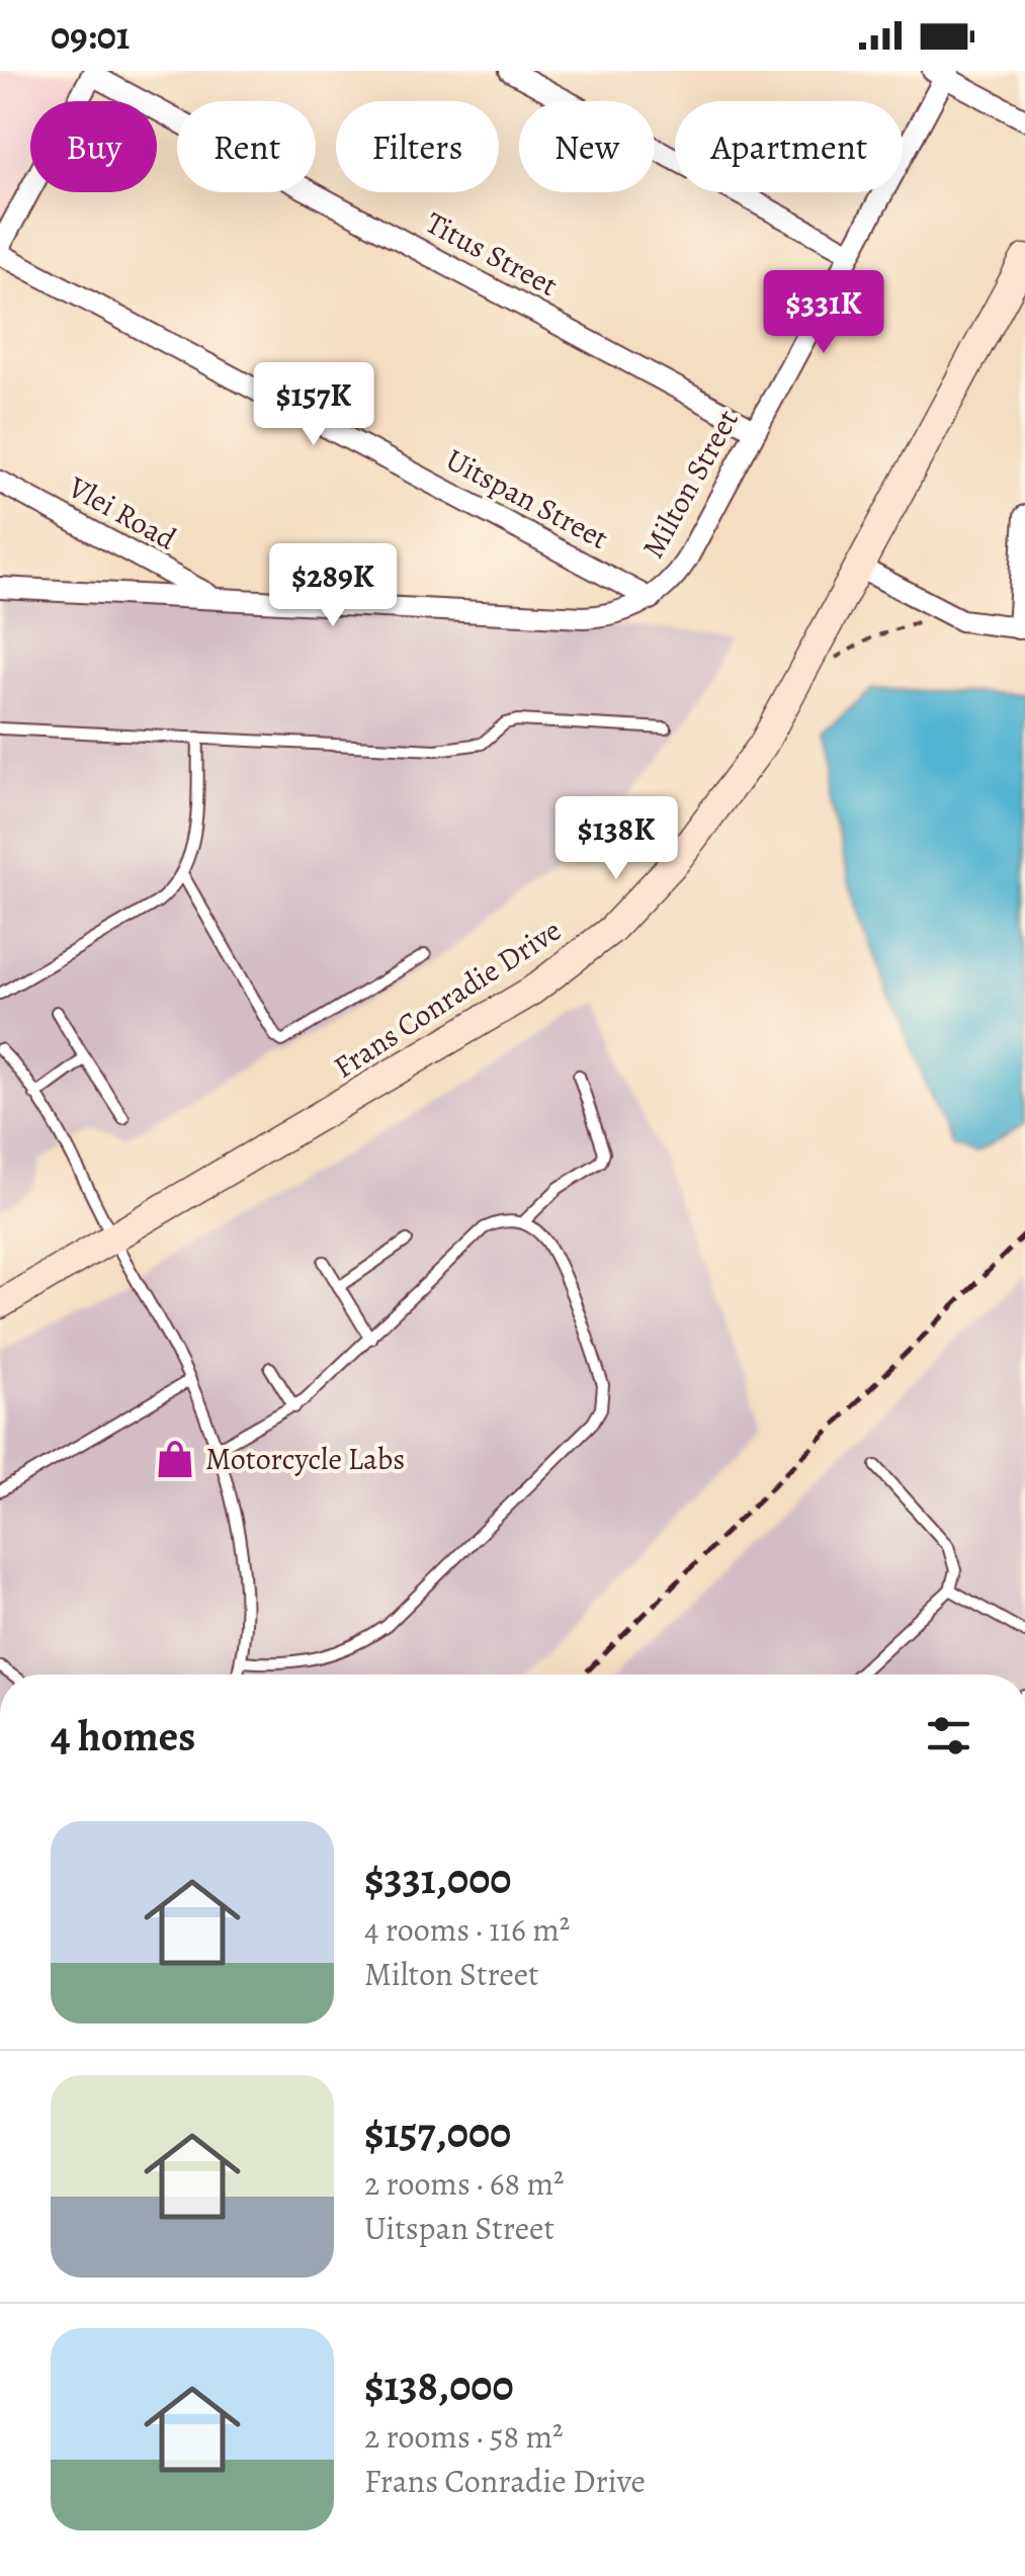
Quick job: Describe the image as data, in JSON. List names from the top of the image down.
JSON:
{
  "streets": {
    "street": [
      "Titus Street",
      "Milton Street",
      "Uitspan Street",
      "Vlei Road",
      "Frans Conradie Drive"
    ]
  },
  "crossings": [
    ["Titus Street", "Milton Street"],
    ["Milton Street", "Uitspan Street"]
  ],
  "places": {
    "shop": ["Motorcycle Labs"]
  },
  "page": {
    "status": "09:01",
    "chip": [
      "Buy",
      "Rent",
      "Filters",
      "New",
      "Apartment"
    ],
    "price": [
      "$331K",
      "$157K",
      "$289K",
      "$138K"
    ],
    "heading": "4 homes",
    "list": [
      {
        "name": "$331,000",
        "note": "4 rooms · 116 m² · Milton Street"
      },
      {
        "name": "$157,000",
        "note": "2 rooms · 68 m² · Uitspan Street"
      },
      {
        "name": "$138,000",
        "note": "2 rooms · 58 m² · Frans Conradie Drive"
      }
    ]
  }
}
